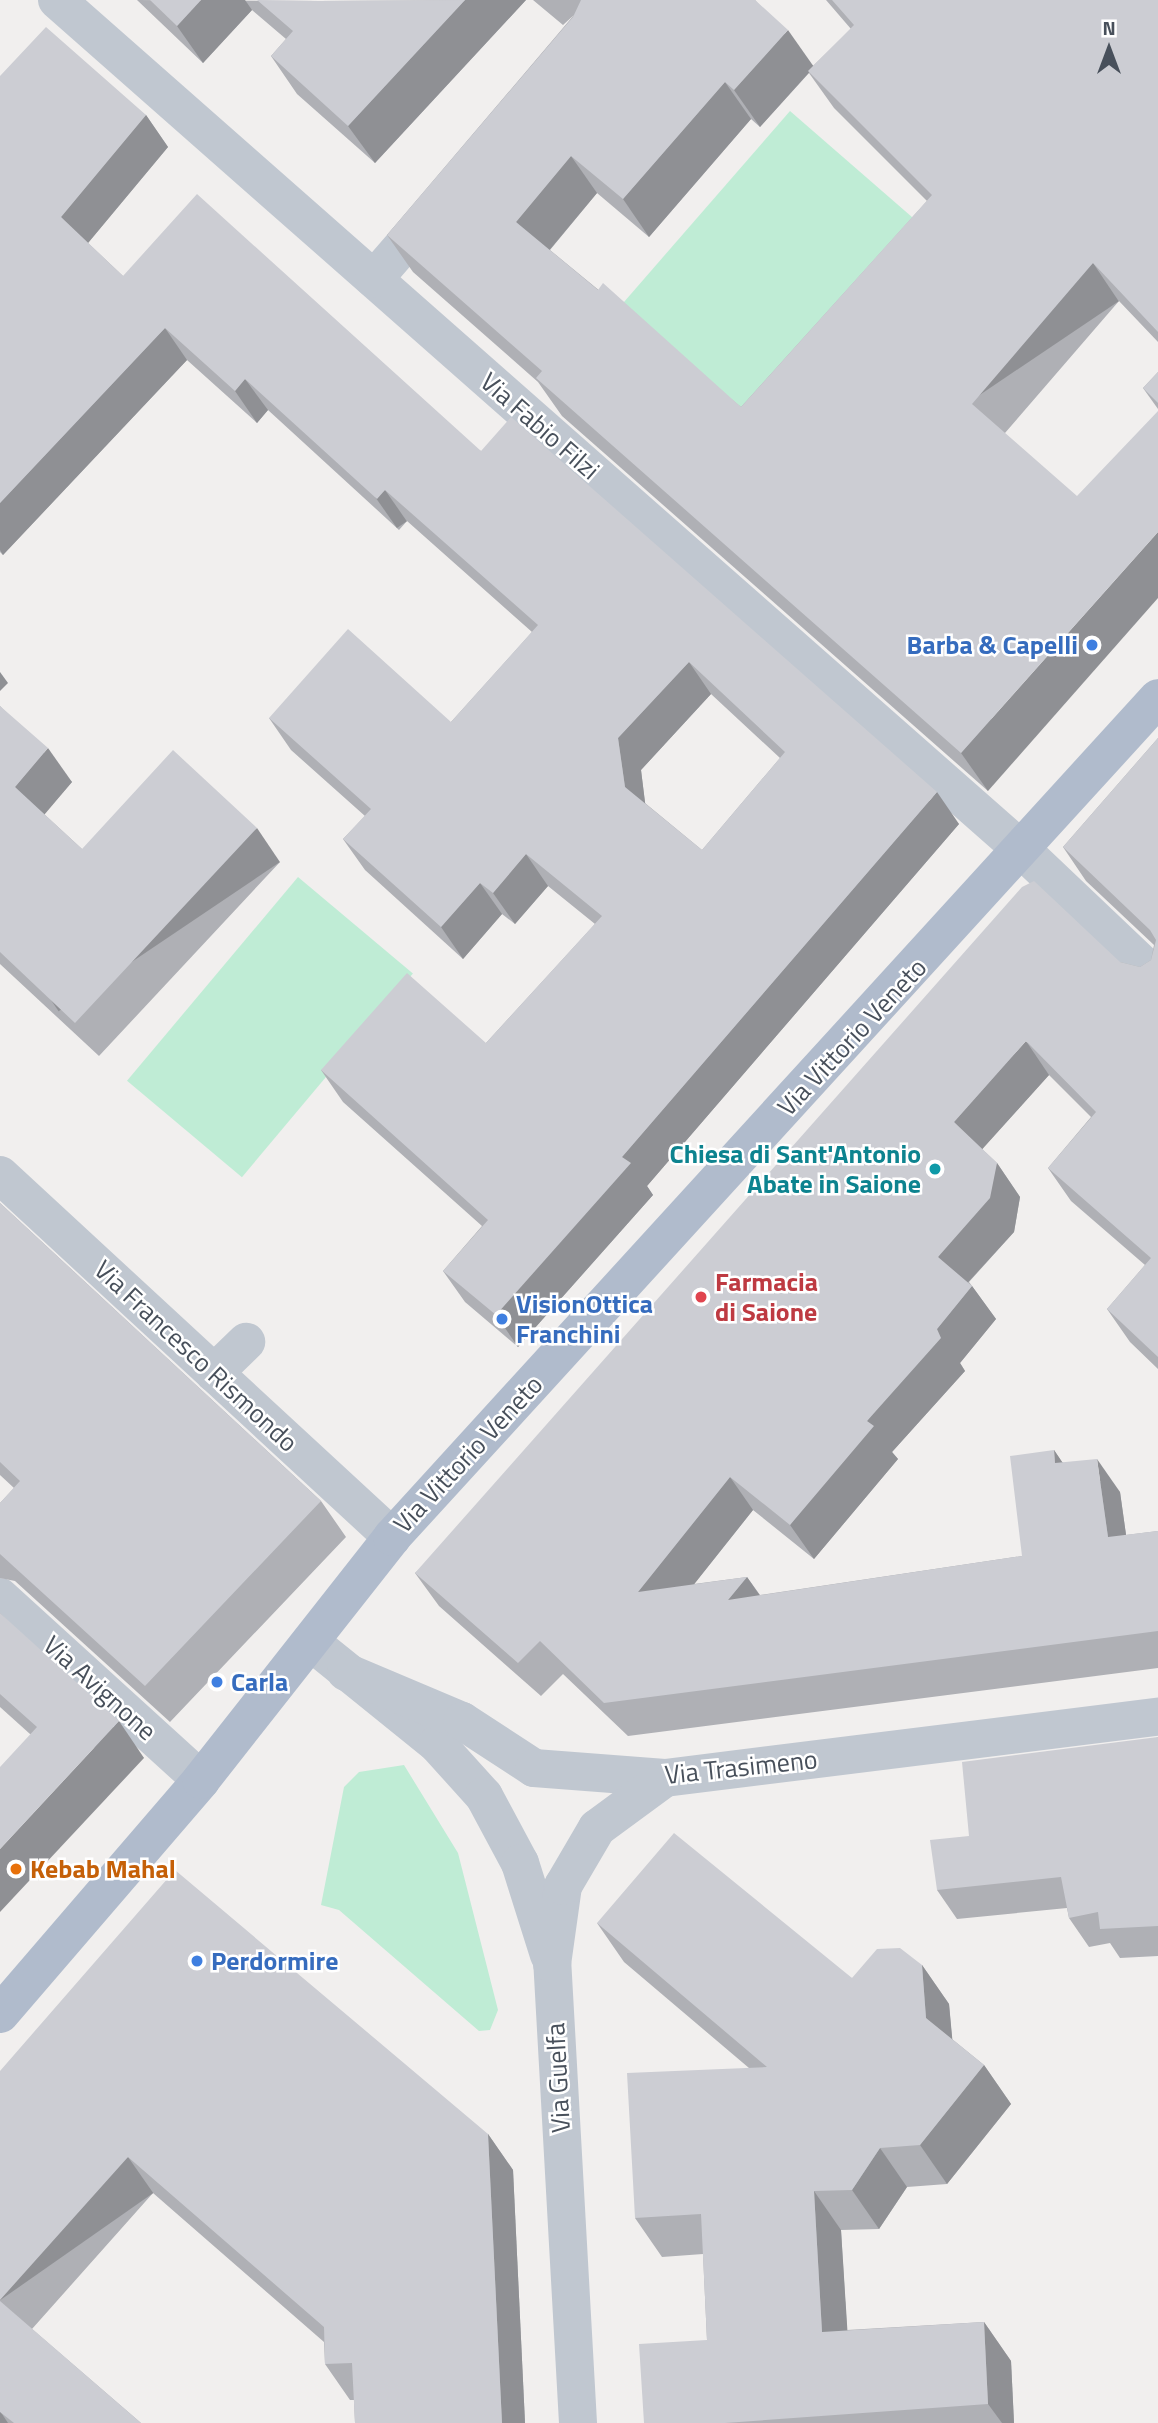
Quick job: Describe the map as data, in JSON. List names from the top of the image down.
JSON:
{
  "streets": {
    "main road": ["Via Vittorio Veneto"],
    "street": [
      "Via Fabio Filzi",
      "Via Francesco Rismondo",
      "Via Avignone",
      "Via Trasimeno",
      "Via Guelfa"
    ]
  },
  "crossings": [
    ["Via Fabio Filzi", "Via Vittorio Veneto"],
    ["Via Vittorio Veneto", "Via Francesco Rismondo"],
    ["Via Vittorio Veneto", "Via Avignone"],
    ["Via Trasimeno", "Via Guelfa"]
  ],
  "places": [
    "Barba & Capelli",
    "Chiesa di Sant'Antonio Abate in Saione",
    "Farmacia di Saione",
    "VisionOttica Franchini",
    "Carla",
    "Kebab Mahal",
    "Perdormire"
  ],
  "north": "top"
}
